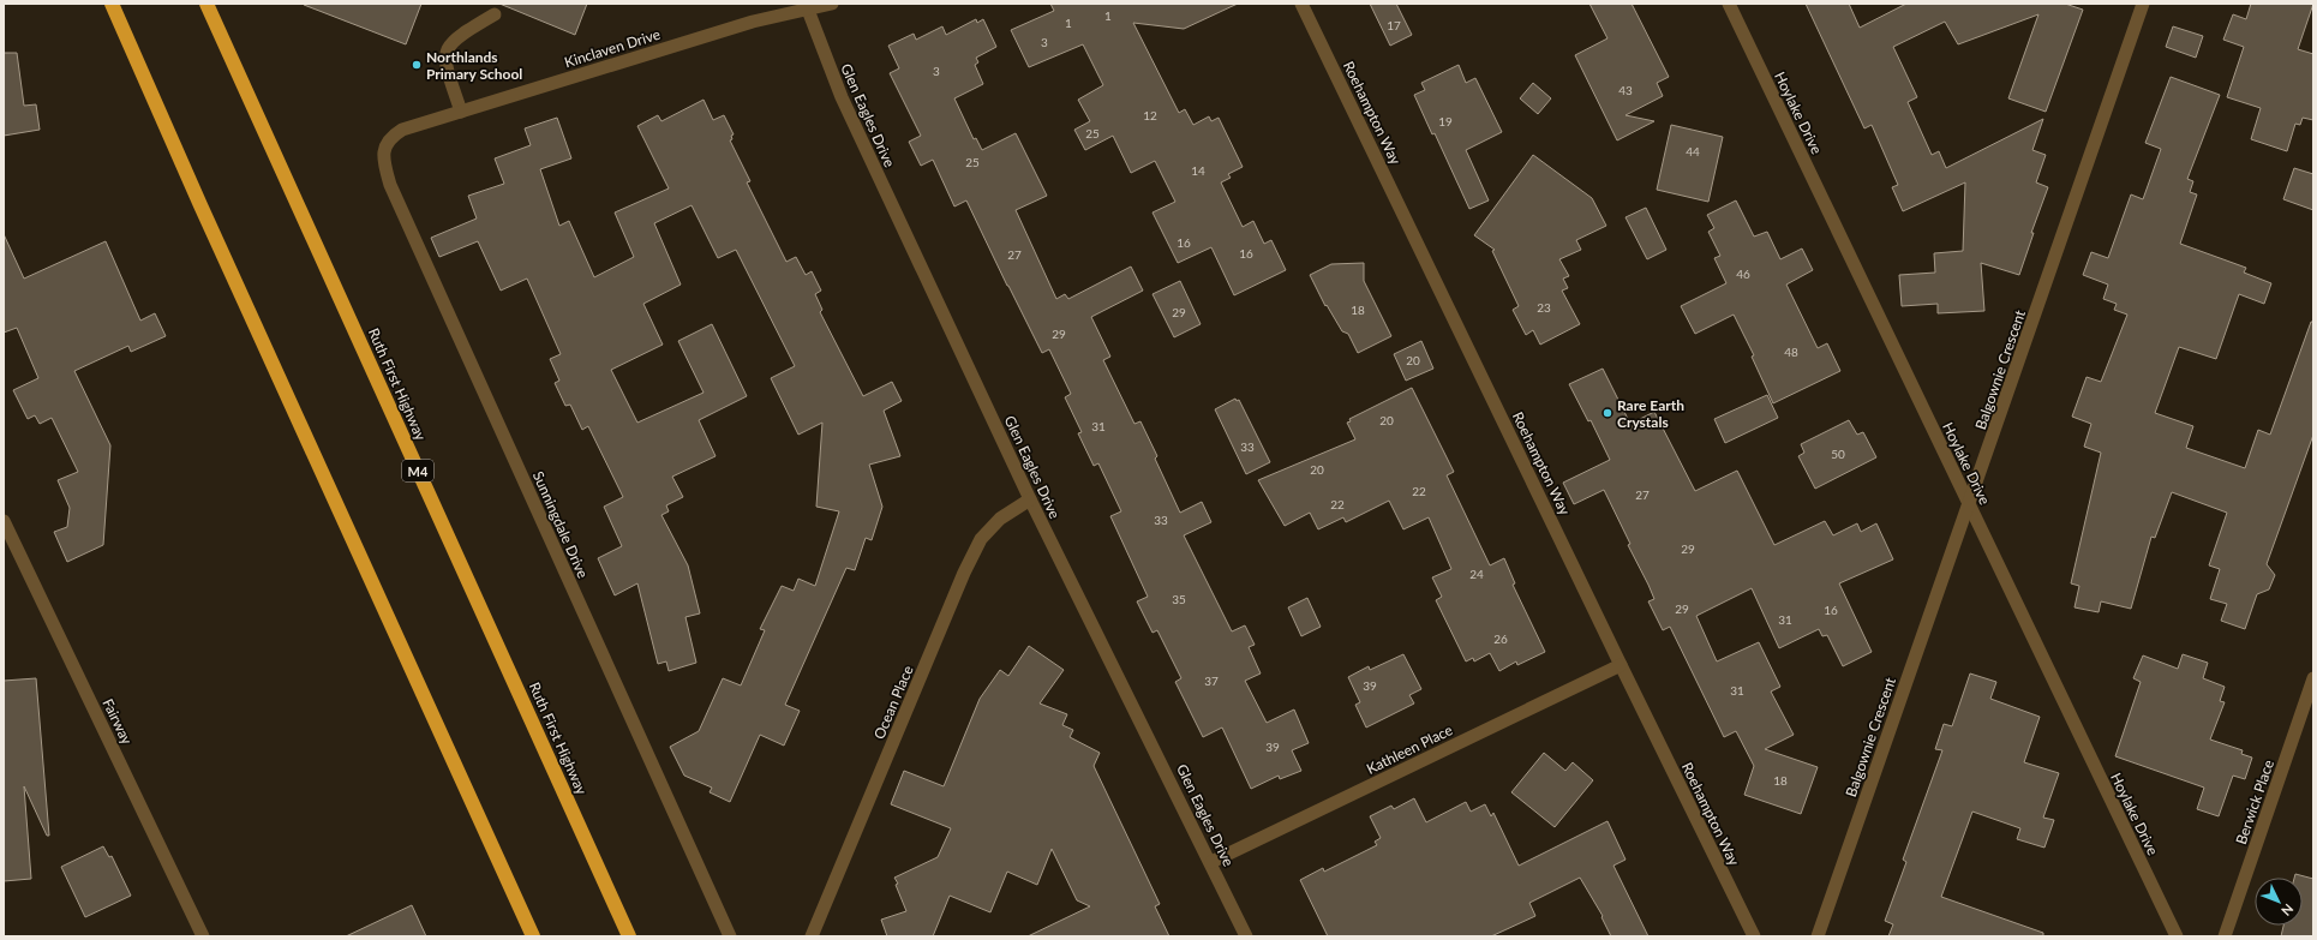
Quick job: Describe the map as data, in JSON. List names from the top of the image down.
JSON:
{
  "streets": {
    "highway": ["Ruth First Highway", "M4"],
    "street": [
      "Kinclaven Drive",
      "Roehampton Way",
      "Hoylake Drive",
      "Glen Eagles Drive",
      "Balgownie Crescent",
      "Sunningdale Drive",
      "Ocean Place",
      "Fairway",
      "Kathleen Place",
      "Berwick Place"
    ]
  },
  "crossings": [
    ["Kinclaven Drive", "Glen Eagles Drive"],
    ["Kinclaven Drive", "Sunningdale Drive"],
    ["Roehampton Way", "Kathleen Place"],
    ["Hoylake Drive", "Balgownie Crescent"],
    ["Glen Eagles Drive", "Ocean Place"],
    ["Glen Eagles Drive", "Kathleen Place"]
  ],
  "places": ["Northlands Primary School", "Rare Earth Crystals"],
  "house_numbers": [
    "1",
    "1",
    "17",
    "3",
    "3",
    "43",
    "12",
    "19",
    "25",
    "44",
    "25",
    "14",
    "16",
    "16",
    "27",
    "46",
    "23",
    "18",
    "29",
    "29",
    "48",
    "20",
    "20",
    "31",
    "33",
    "50",
    "20",
    "22",
    "27",
    "22",
    "33",
    "29",
    "24",
    "35",
    "29",
    "16",
    "31",
    "26",
    "37",
    "39",
    "31",
    "39",
    "18"
  ],
  "north": "bottom right"
}
